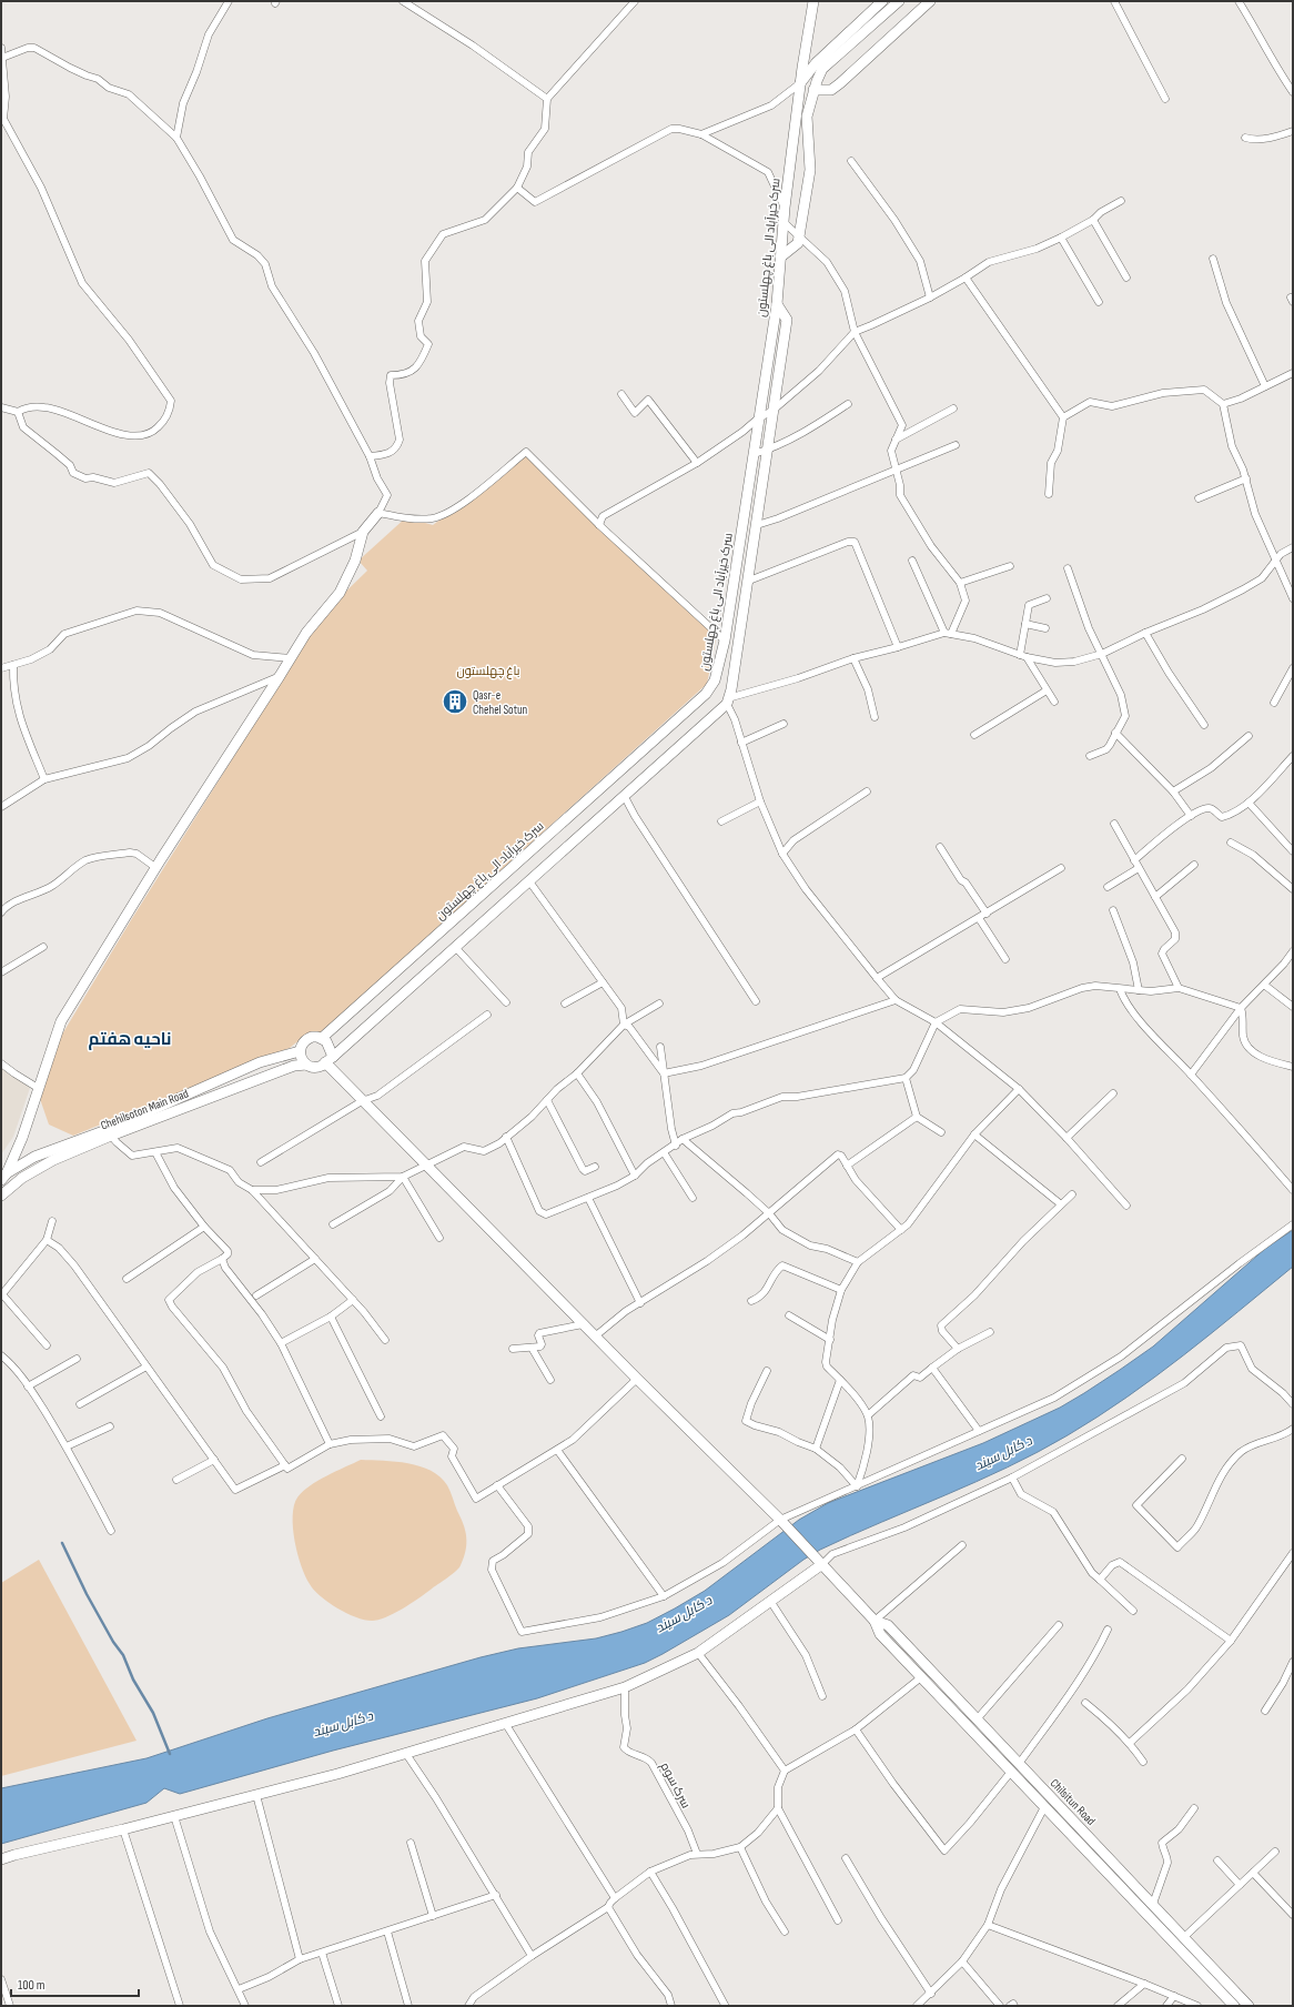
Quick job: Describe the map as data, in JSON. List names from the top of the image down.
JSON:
{
  "streets": {
    "main road": ["سرک خیرآباد الی باغ چهلستون", "Chehilsoton Main Road", "Chilsitun Road"],
    "street": ["سرک سوم"]
  },
  "crossings": [
    ["سرک خیرآباد الی باغ چهلستون", "Chehilsoton Main Road"],
    ["سرک خیرآباد الی باغ چهلستون", "Chilsitun Road"],
    ["Chehilsoton Main Road", "Chilsitun Road"]
  ],
  "districts": ["ناحیه هفتم"],
  "water": ["د کابل سيند"],
  "parks": ["باغ چهلستون"],
  "places": {
    "building": ["Qasr-e Chehel Sotun"]
  },
  "scale_bar": "100 m"
}
